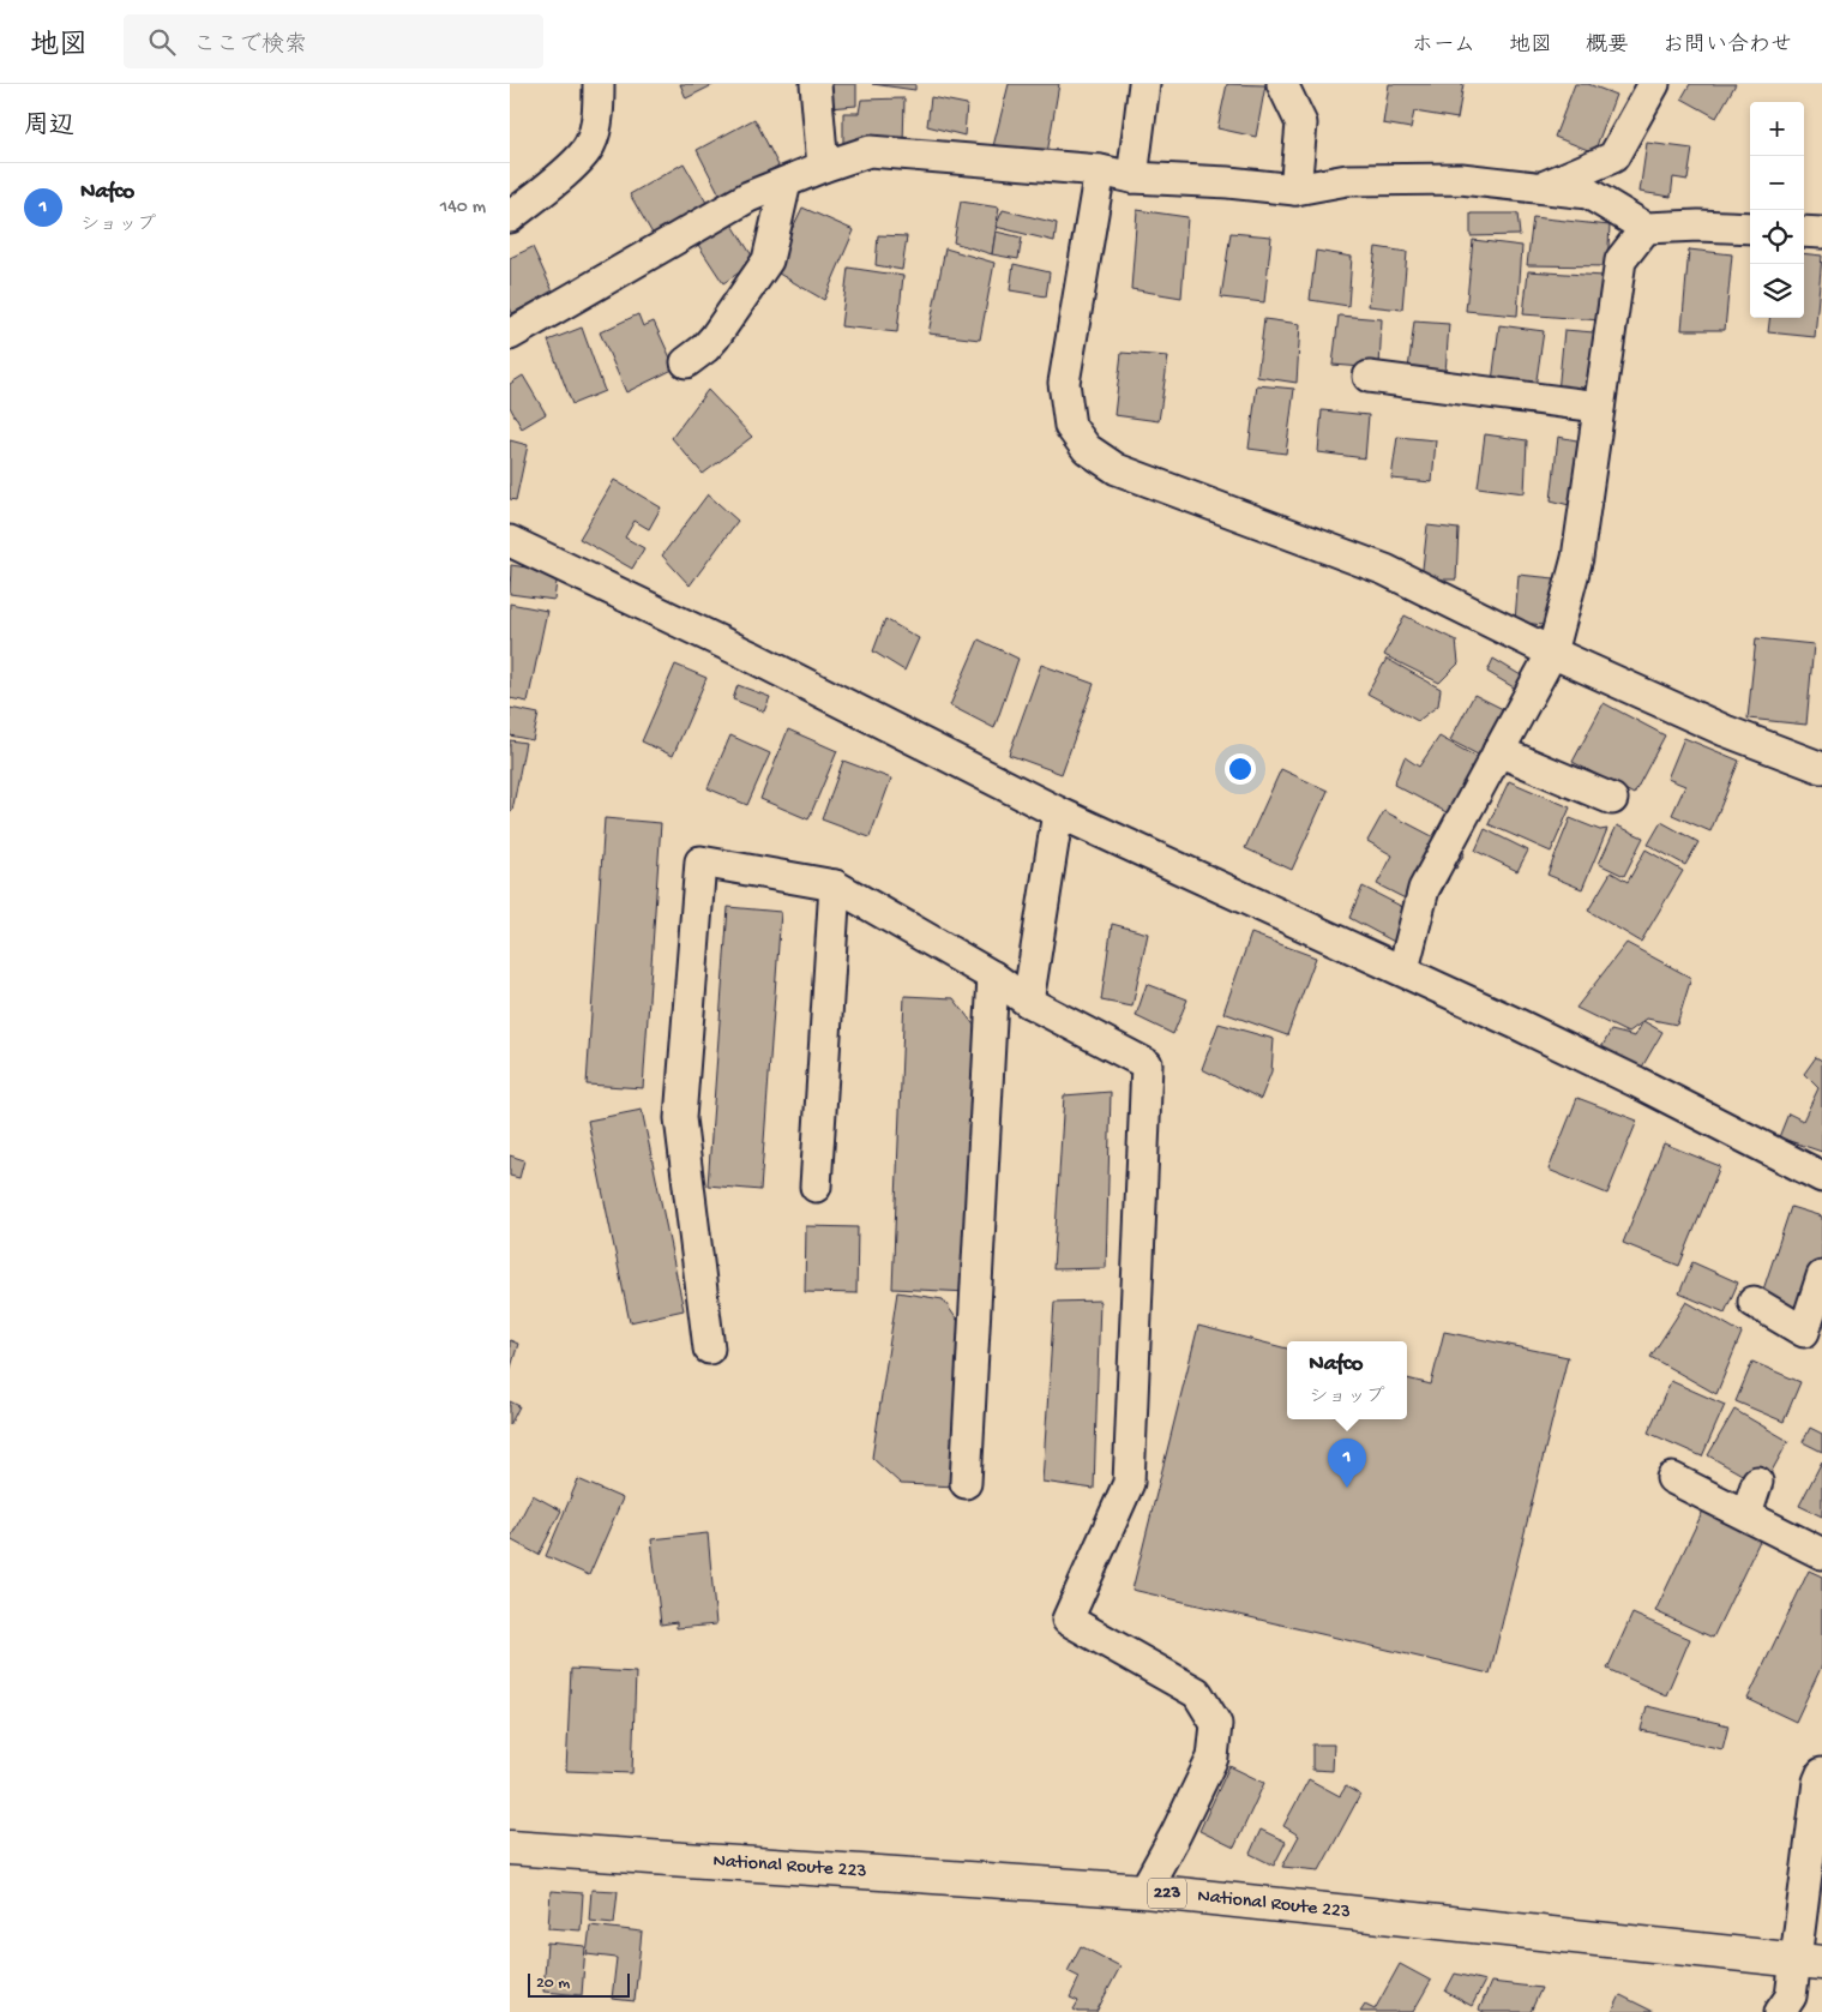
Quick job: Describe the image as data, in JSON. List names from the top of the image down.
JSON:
{
  "streets": {
    "highway": ["National Route 223", "223"]
  },
  "scale_bar": "20 m",
  "page": {
    "header": "地図",
    "search": "ここで検索",
    "nav": [
      "ホーム",
      "地図",
      "概要",
      "お問い合わせ"
    ],
    "heading": "周辺",
    "map_buttons": ["+", "−"],
    "list": [
      {
        "mark": "1",
        "name": "Nafco",
        "note": "ショップ",
        "value": "140 m"
      }
    ],
    "popup": ["Nafco", "ショップ"],
    "pins": "1",
    "scale": "20 m"
  }
}
